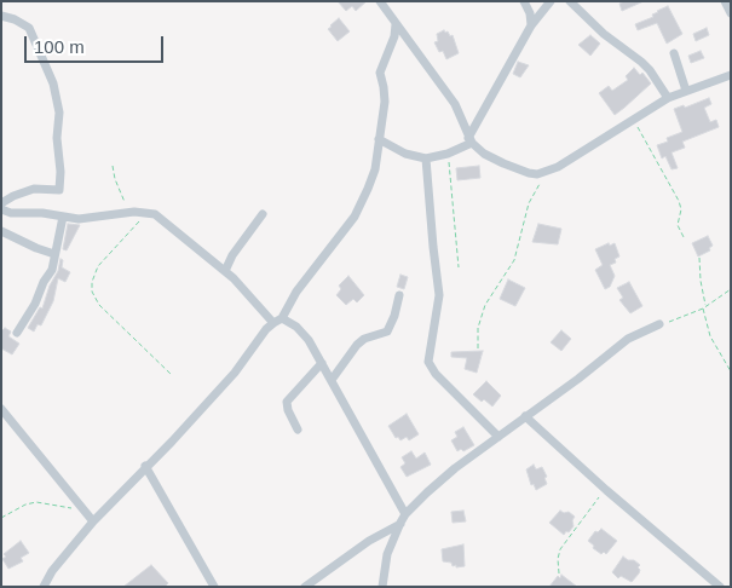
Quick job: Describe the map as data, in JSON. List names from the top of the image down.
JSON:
{
  "scale_bar": "100 m"
}
